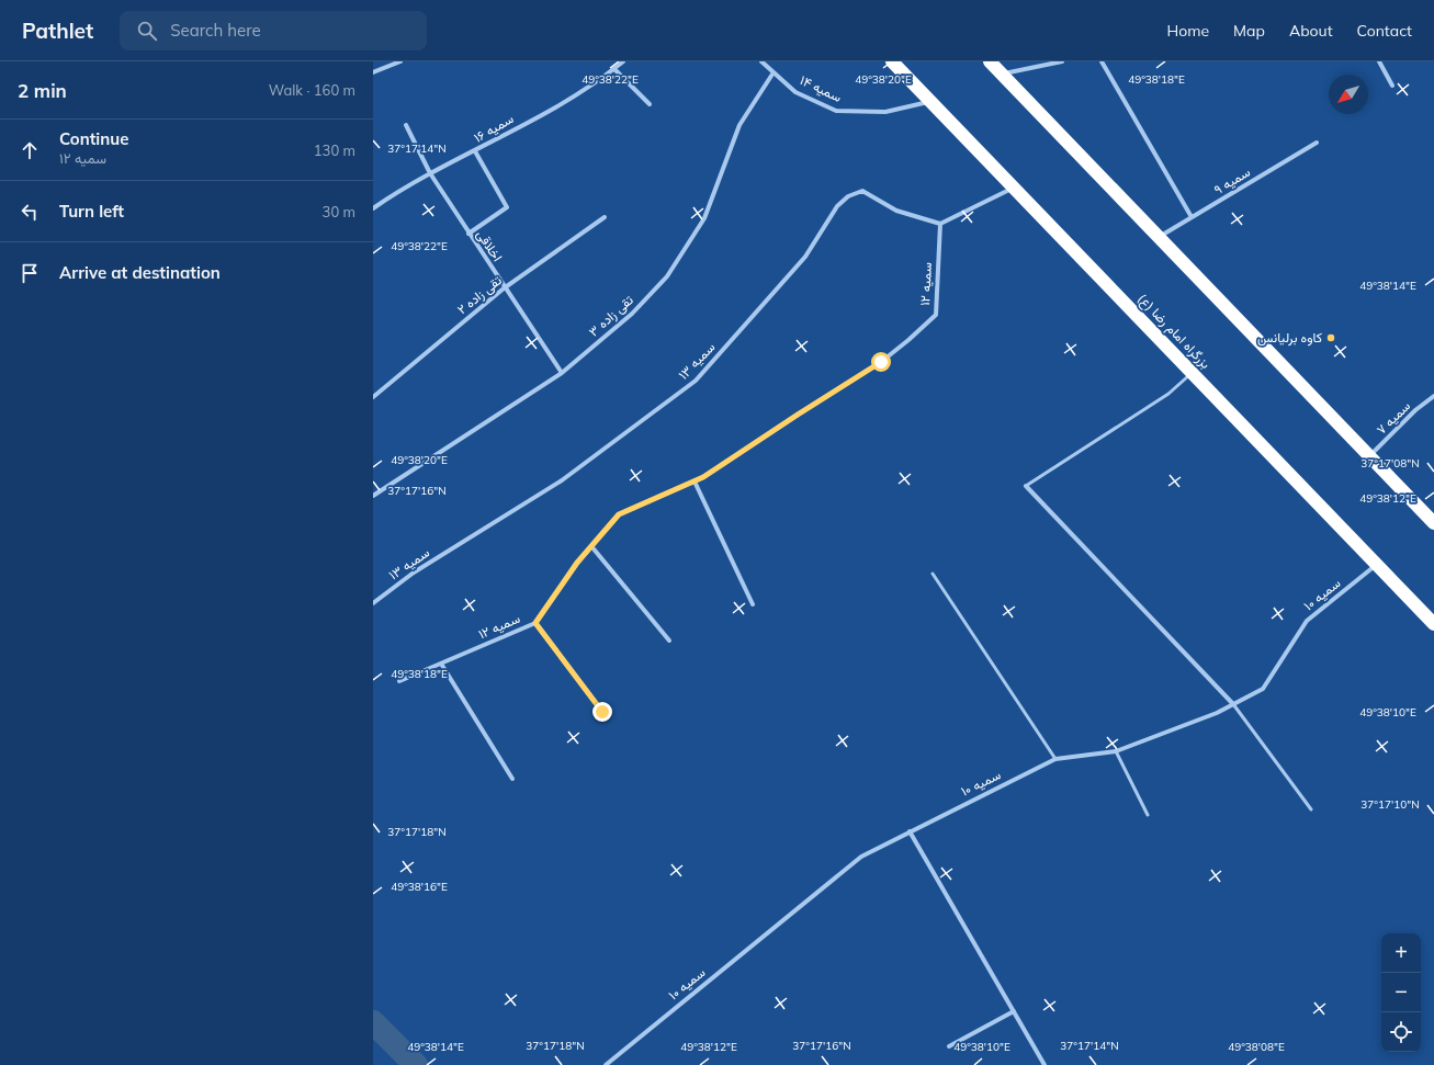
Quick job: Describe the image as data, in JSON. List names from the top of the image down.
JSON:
{
  "streets": {
    "highway": ["بزرگراه امام رضا (ع)"],
    "street": [
      "سمیه ۱۴",
      "سمیه ۱۶",
      "سمیه ۹",
      "اخلاقی",
      "سمیه ۱۲",
      "تقی زاده ۲",
      "تقی زاده ۳",
      "سمیه ۱۳",
      "سمیه ۷",
      "سمیه ۱۰"
    ]
  },
  "crossings": [
    ["سمیه ۱۴", "تقی زاده ۳"],
    ["سمیه ۱۴", "بزرگراه امام رضا (ع)"],
    ["سمیه ۱۶", "اخلاقی"],
    ["اخلاقی", "تقی زاده ۲"],
    ["اخلاقی", "تقی زاده ۳"],
    ["سمیه ۱۲", "سمیه ۱۳"],
    ["بزرگراه امام رضا (ع)", "سمیه ۱۰"]
  ],
  "places": ["کاوه برلیانس"],
  "north": "bottom left",
  "page": {
    "header": "Pathlet",
    "search": "Search here",
    "nav": [
      "Home",
      "Map",
      "About",
      "Contact"
    ],
    "heading": ["2 min", "Walk · 160 m"],
    "list": [
      ["Continue", "سمیه ۱۲", "130 m"],
      ["Turn left", "30 m"],
      "Arrive at destination"
    ],
    "map_buttons": ["+", "−"]
  },
  "coordinates": [
    "49°38'22\"E",
    "49°38'20\"E",
    "49°38'18\"E",
    "37°17'14\"N",
    "49°38'14\"E",
    "37°17'08\"N",
    "37°17'16\"N",
    "49°38'12\"E",
    "49°38'10\"E",
    "37°17'10\"N",
    "37°17'18\"N",
    "49°38'16\"E",
    "49°38'08\"E"
  ]
}
